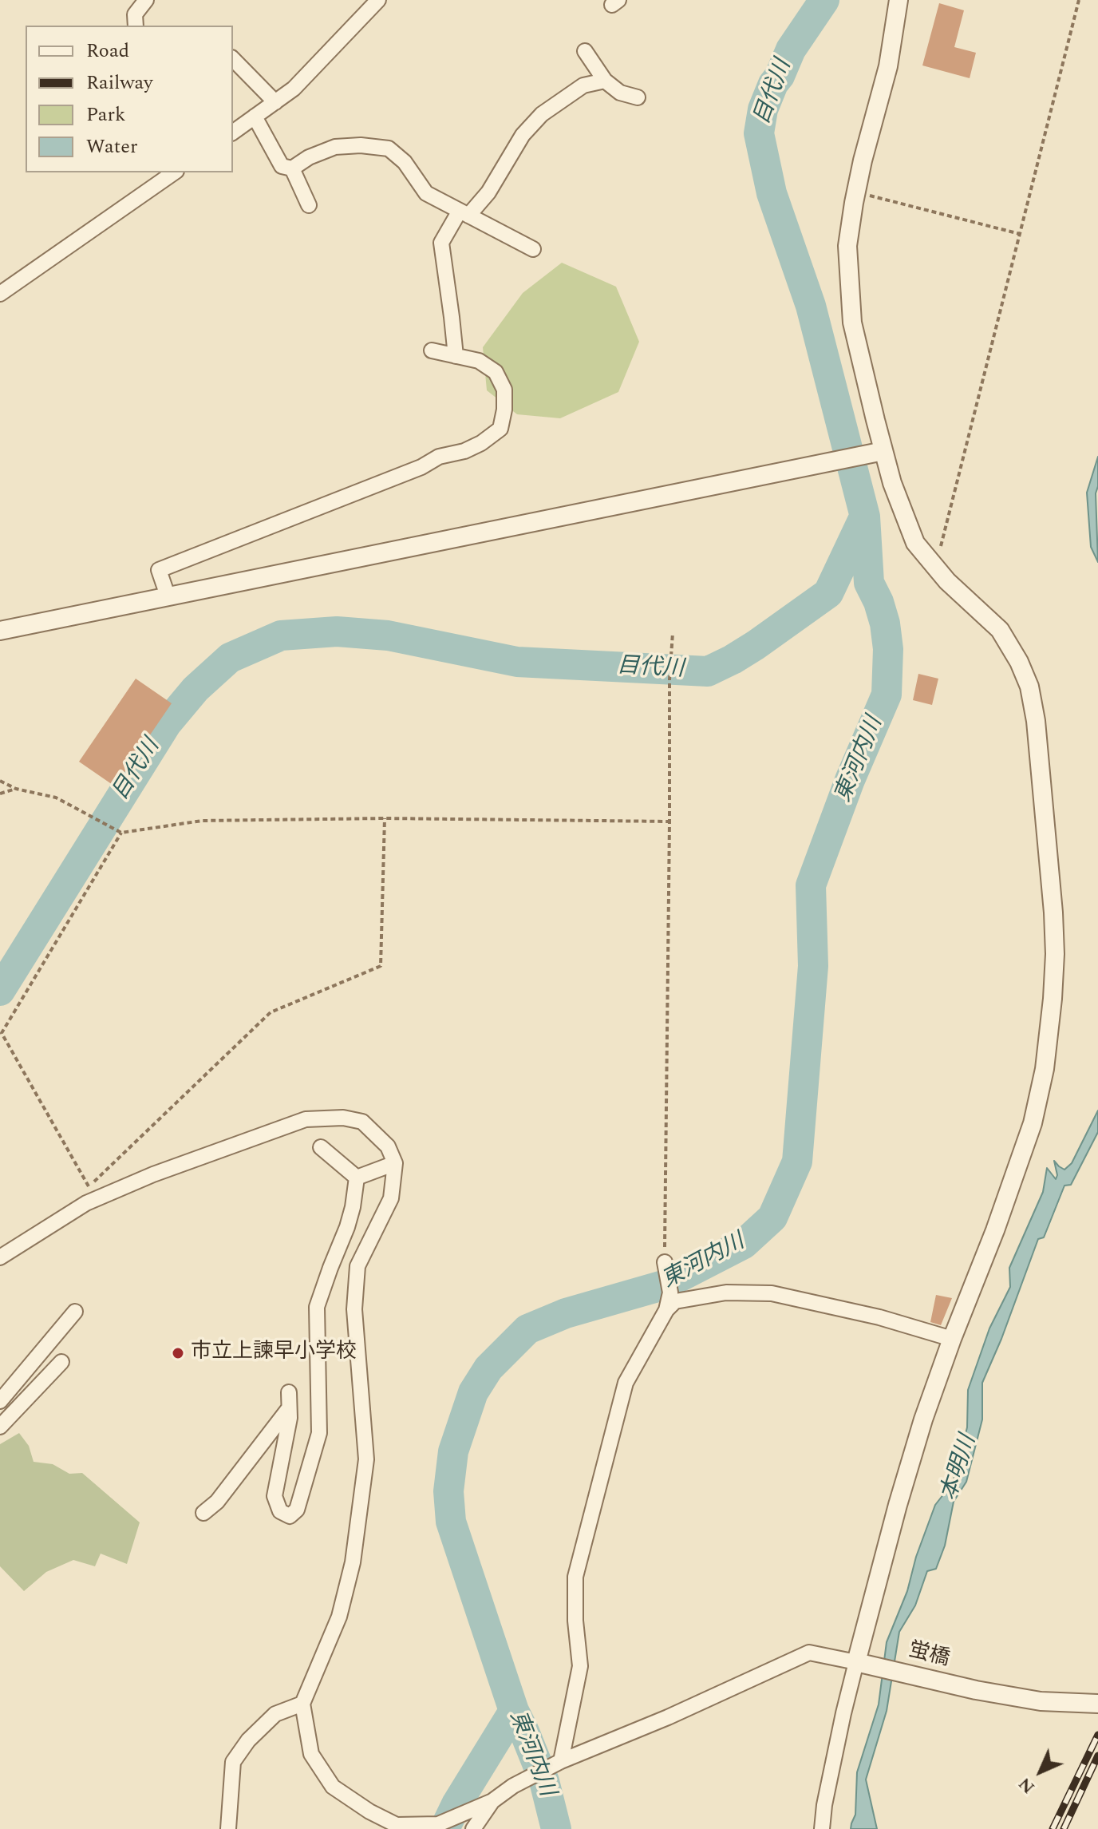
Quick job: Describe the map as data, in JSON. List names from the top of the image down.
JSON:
{
  "streets": {
    "street": ["蛍橋"]
  },
  "water": ["目代川", "東河内川", "本明川"],
  "places": ["市立上諫早小学校"],
  "legend": [
    "Road",
    "Railway",
    "Park",
    "Water"
  ],
  "north": "bottom left"
}
